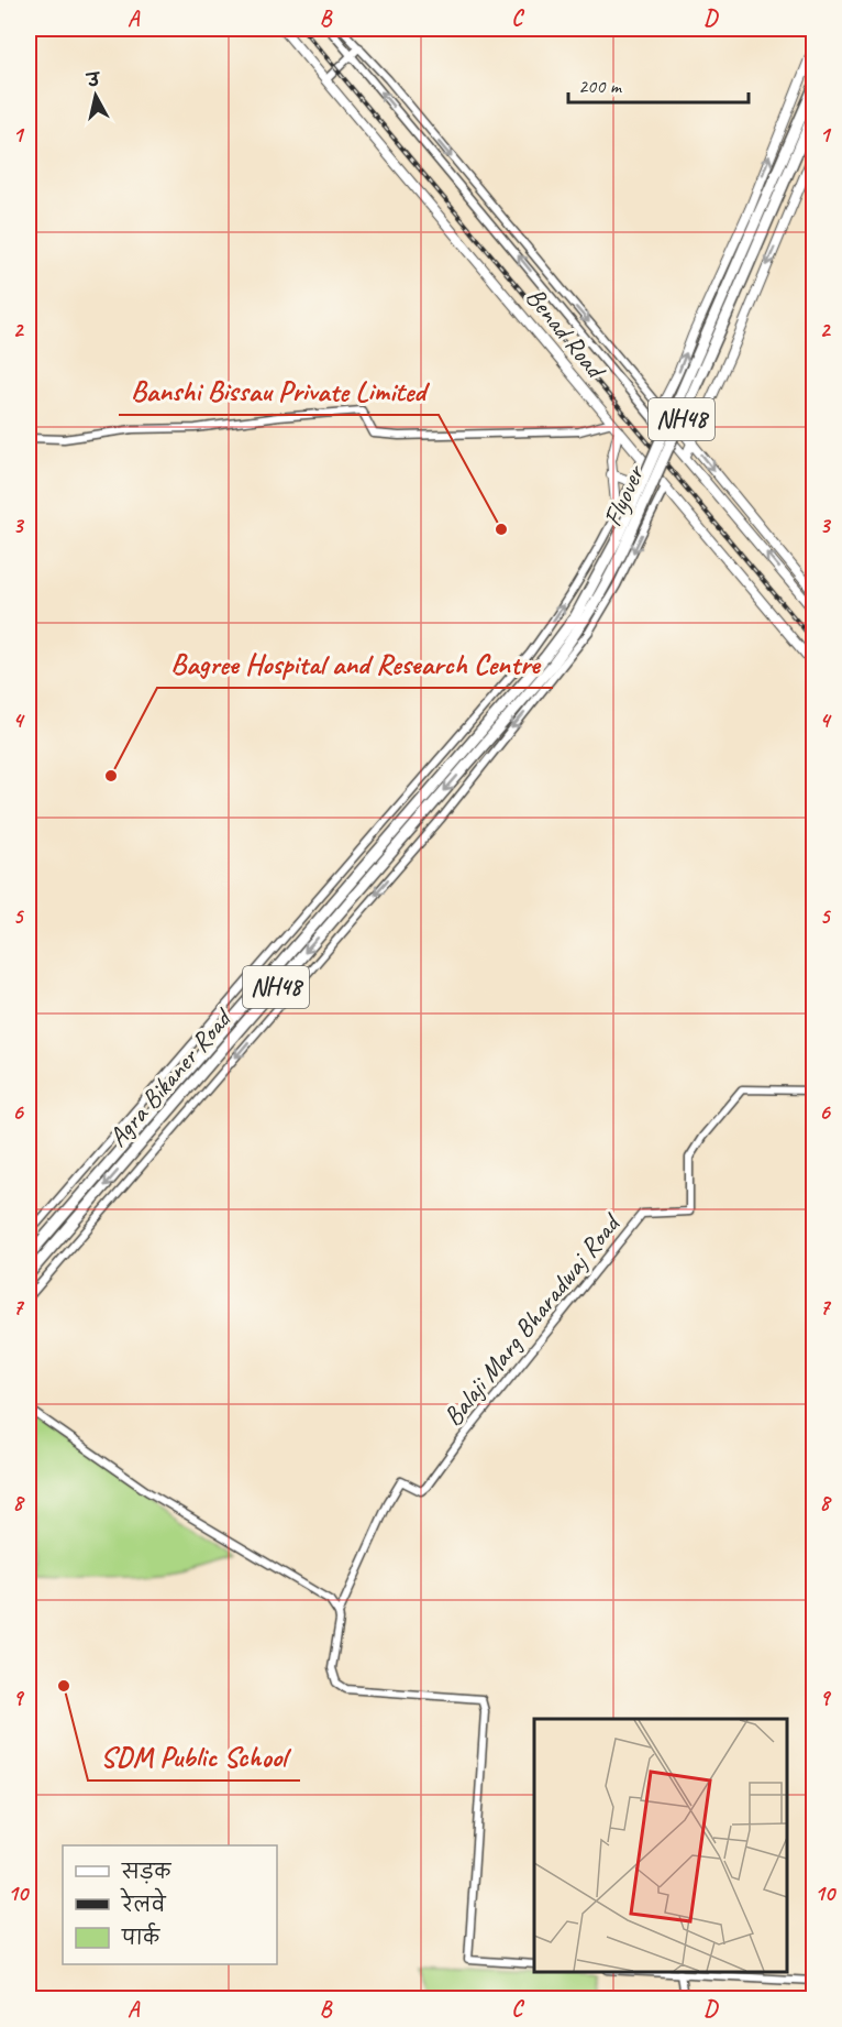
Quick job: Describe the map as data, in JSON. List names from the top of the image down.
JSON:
{
  "streets": {
    "highway": ["NH48", "Flyover", "Agra Bikaner Road"],
    "main road": ["Benad Road"],
    "street": ["Balaji Marg Bharadwaj Road"]
  },
  "crossings": [
    ["NH48", "Flyover"],
    ["NH48", "Agra Bikaner Road"],
    ["Flyover", "Agra Bikaner Road"]
  ],
  "places": ["Banshi Bissau Private Limited", "Bagree Hospital and Research Centre", "SDM Public School"],
  "legend": ["सड़क", "रेलवे", "पार्क"],
  "scale_bar": "200 m",
  "north": "top",
  "grid": {
    "columns": [
      "A",
      "B",
      "C",
      "D"
    ],
    "rows": [
      "1",
      "2",
      "3",
      "4",
      "5",
      "6",
      "7",
      "8",
      "9",
      "10"
    ]
  }
}
